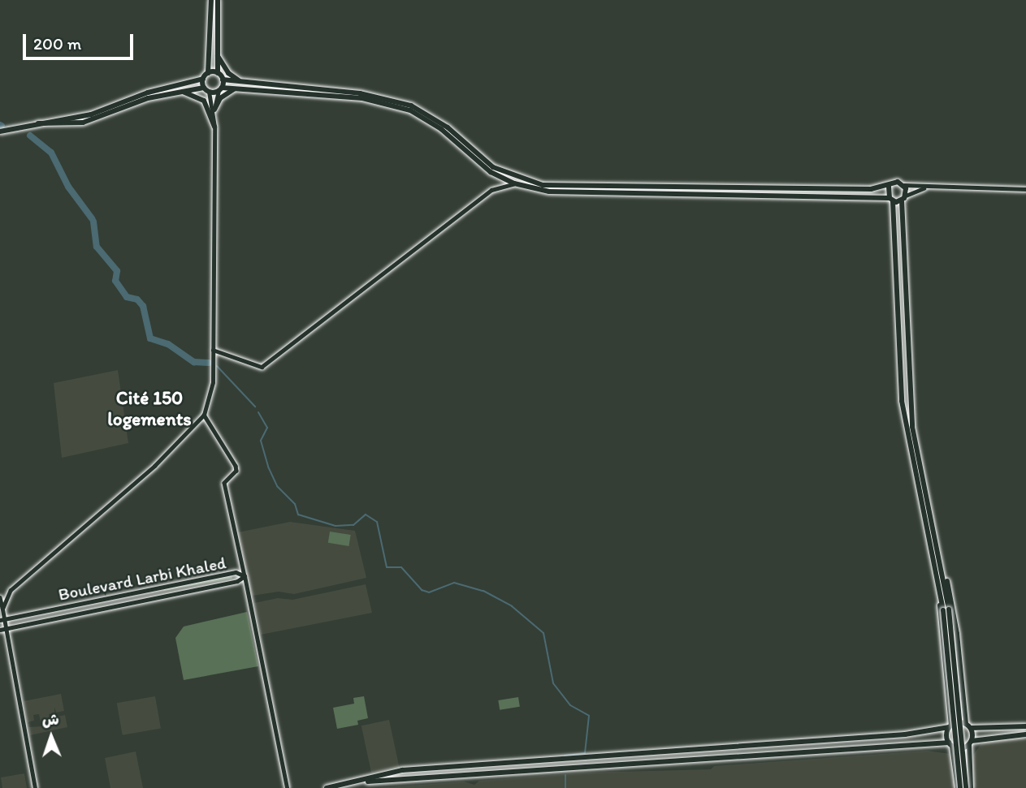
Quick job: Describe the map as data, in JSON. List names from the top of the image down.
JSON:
{
  "streets": {
    "main road": ["Boulevard Larbi Khaled"]
  },
  "districts": ["Cité 150 logements"],
  "scale_bar": "200 m",
  "north": "top"
}
